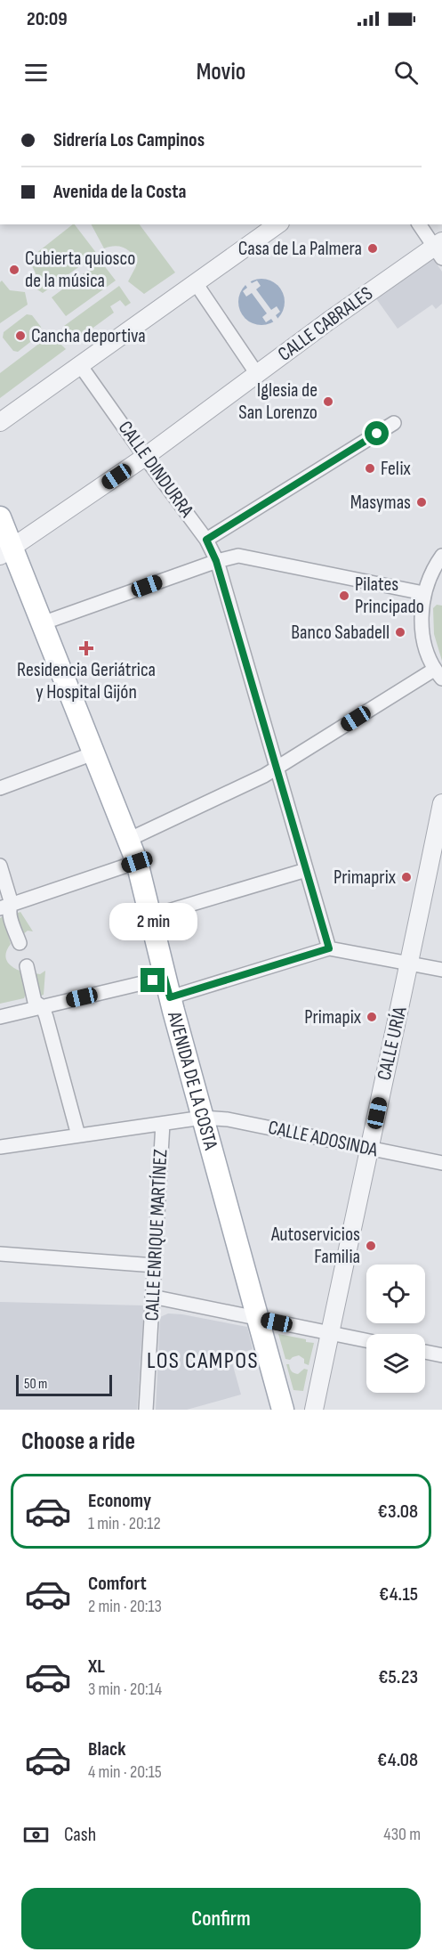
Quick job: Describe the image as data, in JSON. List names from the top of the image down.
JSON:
{
  "streets": {
    "main road": ["AVENIDA DE LA COSTA"],
    "street": [
      "CALLE CABRALES",
      "CALLE DINDURRA",
      "CALLE URÍA",
      "CALLE ADOSINDA",
      "CALLE ENRIQUE MARTÍNEZ"
    ]
  },
  "crossings": [
    ["CALLE CABRALES", "CALLE DINDURRA"],
    ["CALLE CABRALES", "AVENIDA DE LA COSTA"],
    ["CALLE URÍA", "CALLE ADOSINDA"],
    ["AVENIDA DE LA COSTA", "CALLE ADOSINDA"],
    ["CALLE ADOSINDA", "CALLE ENRIQUE MARTÍNEZ"]
  ],
  "districts": ["LOS CAMPOS"],
  "places": {
    "other": [
      "Casa de La Palmera",
      "Cubierta quiosco de la música",
      "Cancha deportiva",
      "Iglesia de San Lorenzo",
      "Felix",
      "Masymas",
      "Pilates Principado",
      "Banco Sabadell",
      "Primaprix",
      "Primapix",
      "Autoservicios Familia"
    ],
    "health": ["Residencia Geriátrica y Hospital Gijón"]
  },
  "scale_bar": "50 m",
  "page": {
    "status": "20:09",
    "header": "Movio",
    "banner": ["Sidrería Los Campinos", "Avenida de la Costa"],
    "bubble": "2 min",
    "scale": "50 m",
    "heading": "Choose a ride",
    "list": [
      {
        "name": "Economy",
        "note": "1 min · 20:12",
        "value": "€3.08"
      },
      {
        "name": "Comfort",
        "note": "2 min · 20:13",
        "value": "€4.15"
      },
      {
        "name": "XL",
        "note": "3 min · 20:14",
        "value": "€5.23"
      },
      {
        "name": "Black",
        "note": "4 min · 20:15",
        "value": "€4.08"
      }
    ],
    "pay": ["Cash", "430 m"],
    "buttons": "Confirm"
  }
}
